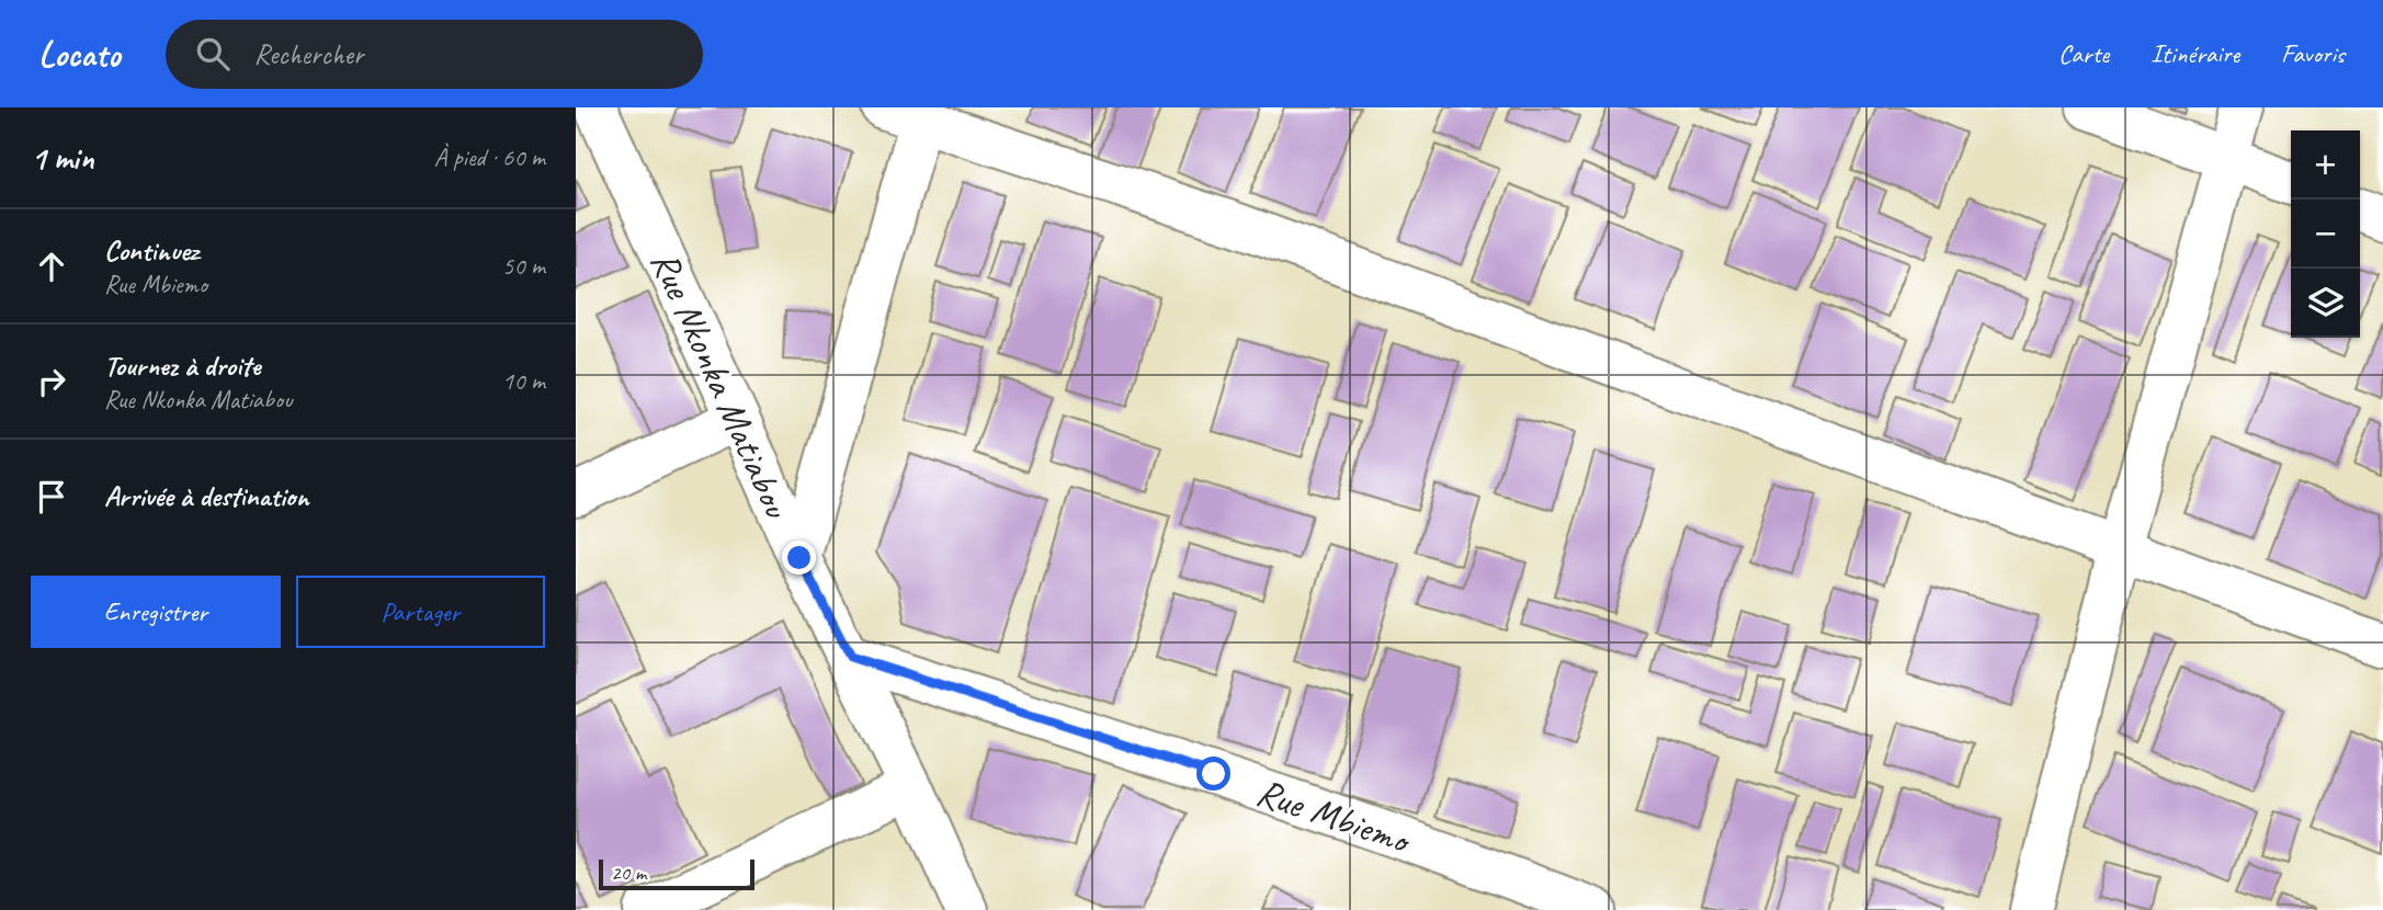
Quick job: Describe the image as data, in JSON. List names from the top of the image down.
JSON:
{
  "streets": {
    "street": ["Rue Nkonka Matiabou", "Rue Mbiemo"]
  },
  "crossings": [
    ["Rue Nkonka Matiabou", "Rue Mbiemo"]
  ],
  "scale_bar": "20 m",
  "page": {
    "header": "Locato",
    "search": "Rechercher",
    "nav": ["Carte", "Itinéraire", "Favoris"],
    "heading": ["1 min", "À pied · 60 m"],
    "map_buttons": ["+", "−"],
    "list": [
      ["Continuez", "Rue Mbiemo", "50 m"],
      ["Tournez à droite", "Rue Nkonka Matiabou", "10 m"],
      "Arrivée à destination"
    ],
    "buttons": ["Enregistrer", "Partager"],
    "scale": "20 m"
  }
}
